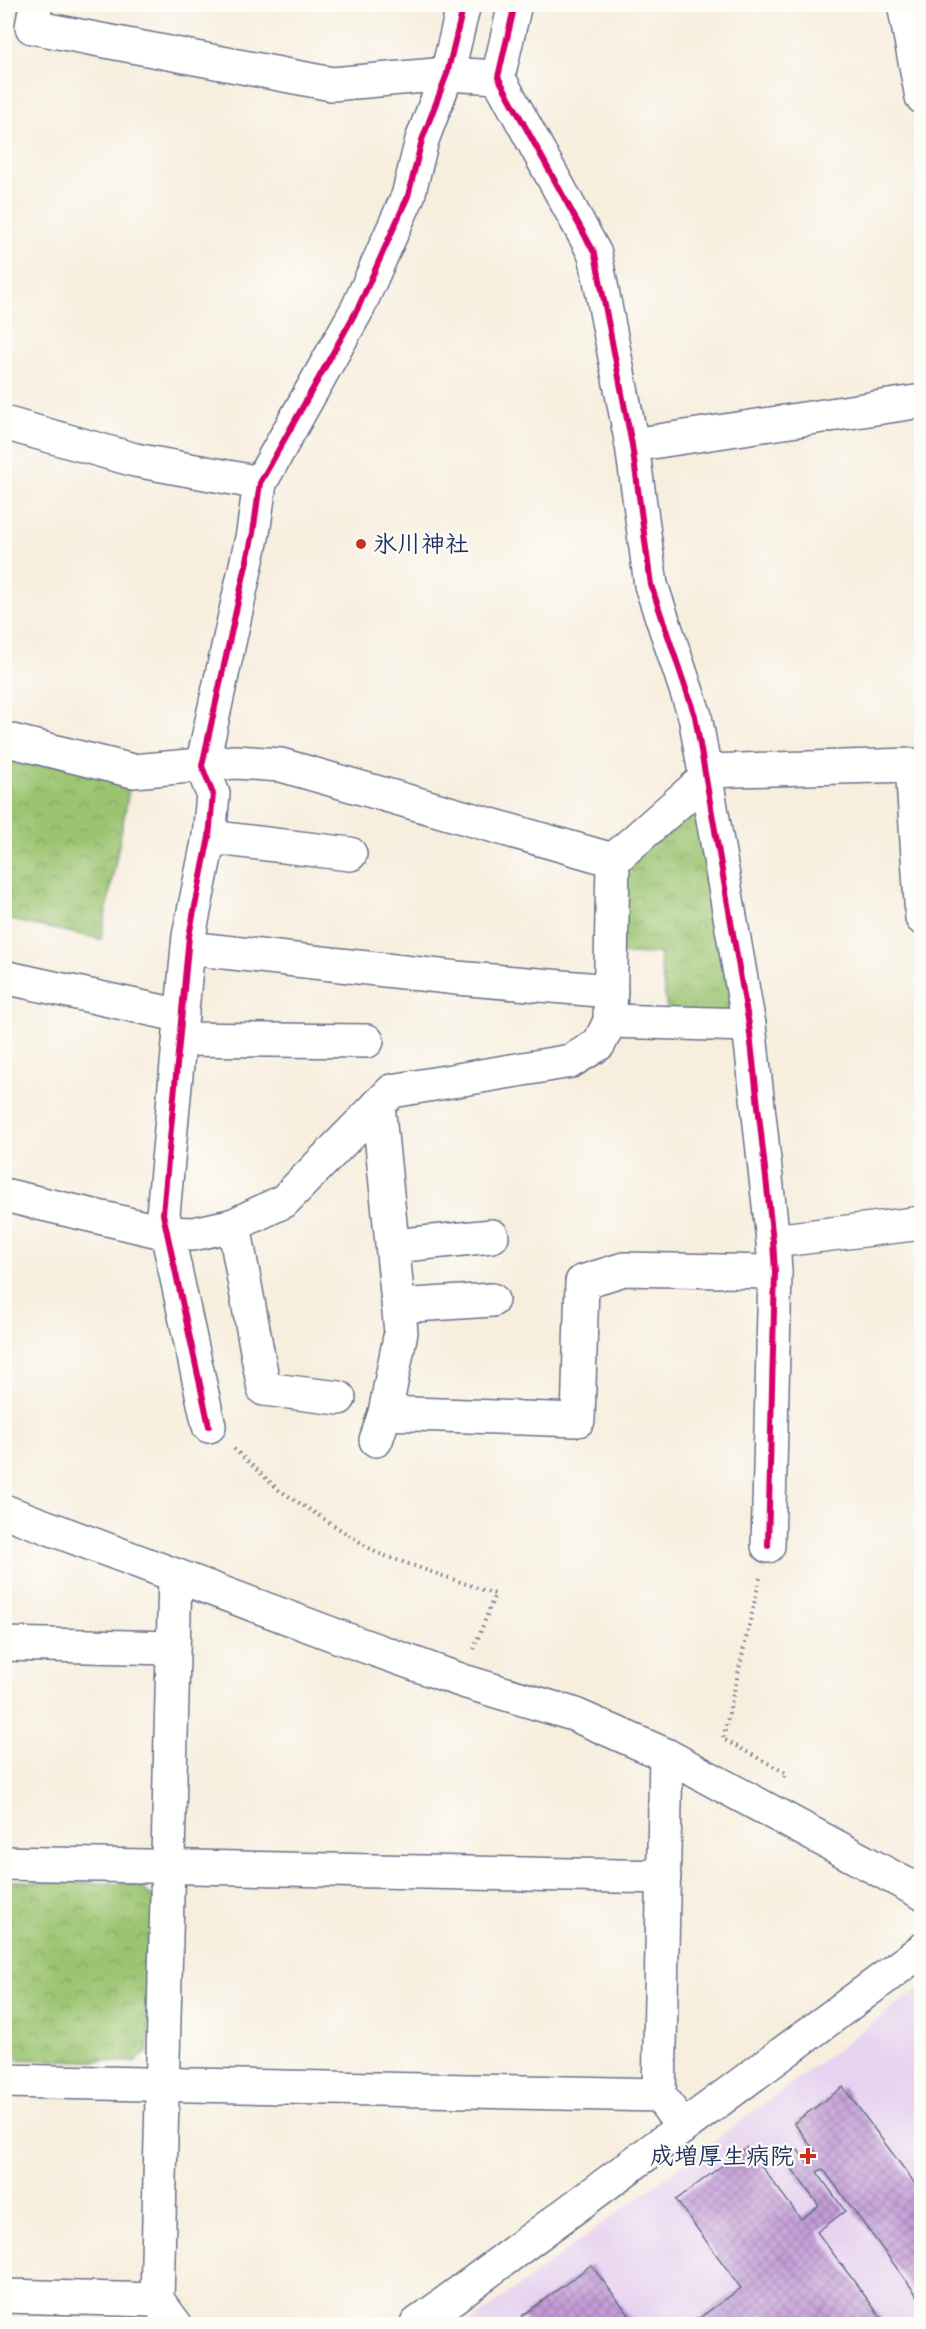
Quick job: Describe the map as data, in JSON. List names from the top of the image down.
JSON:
{
  "places": {
    "other": ["氷川神社"],
    "health": ["成増厚生病院"]
  }
}
